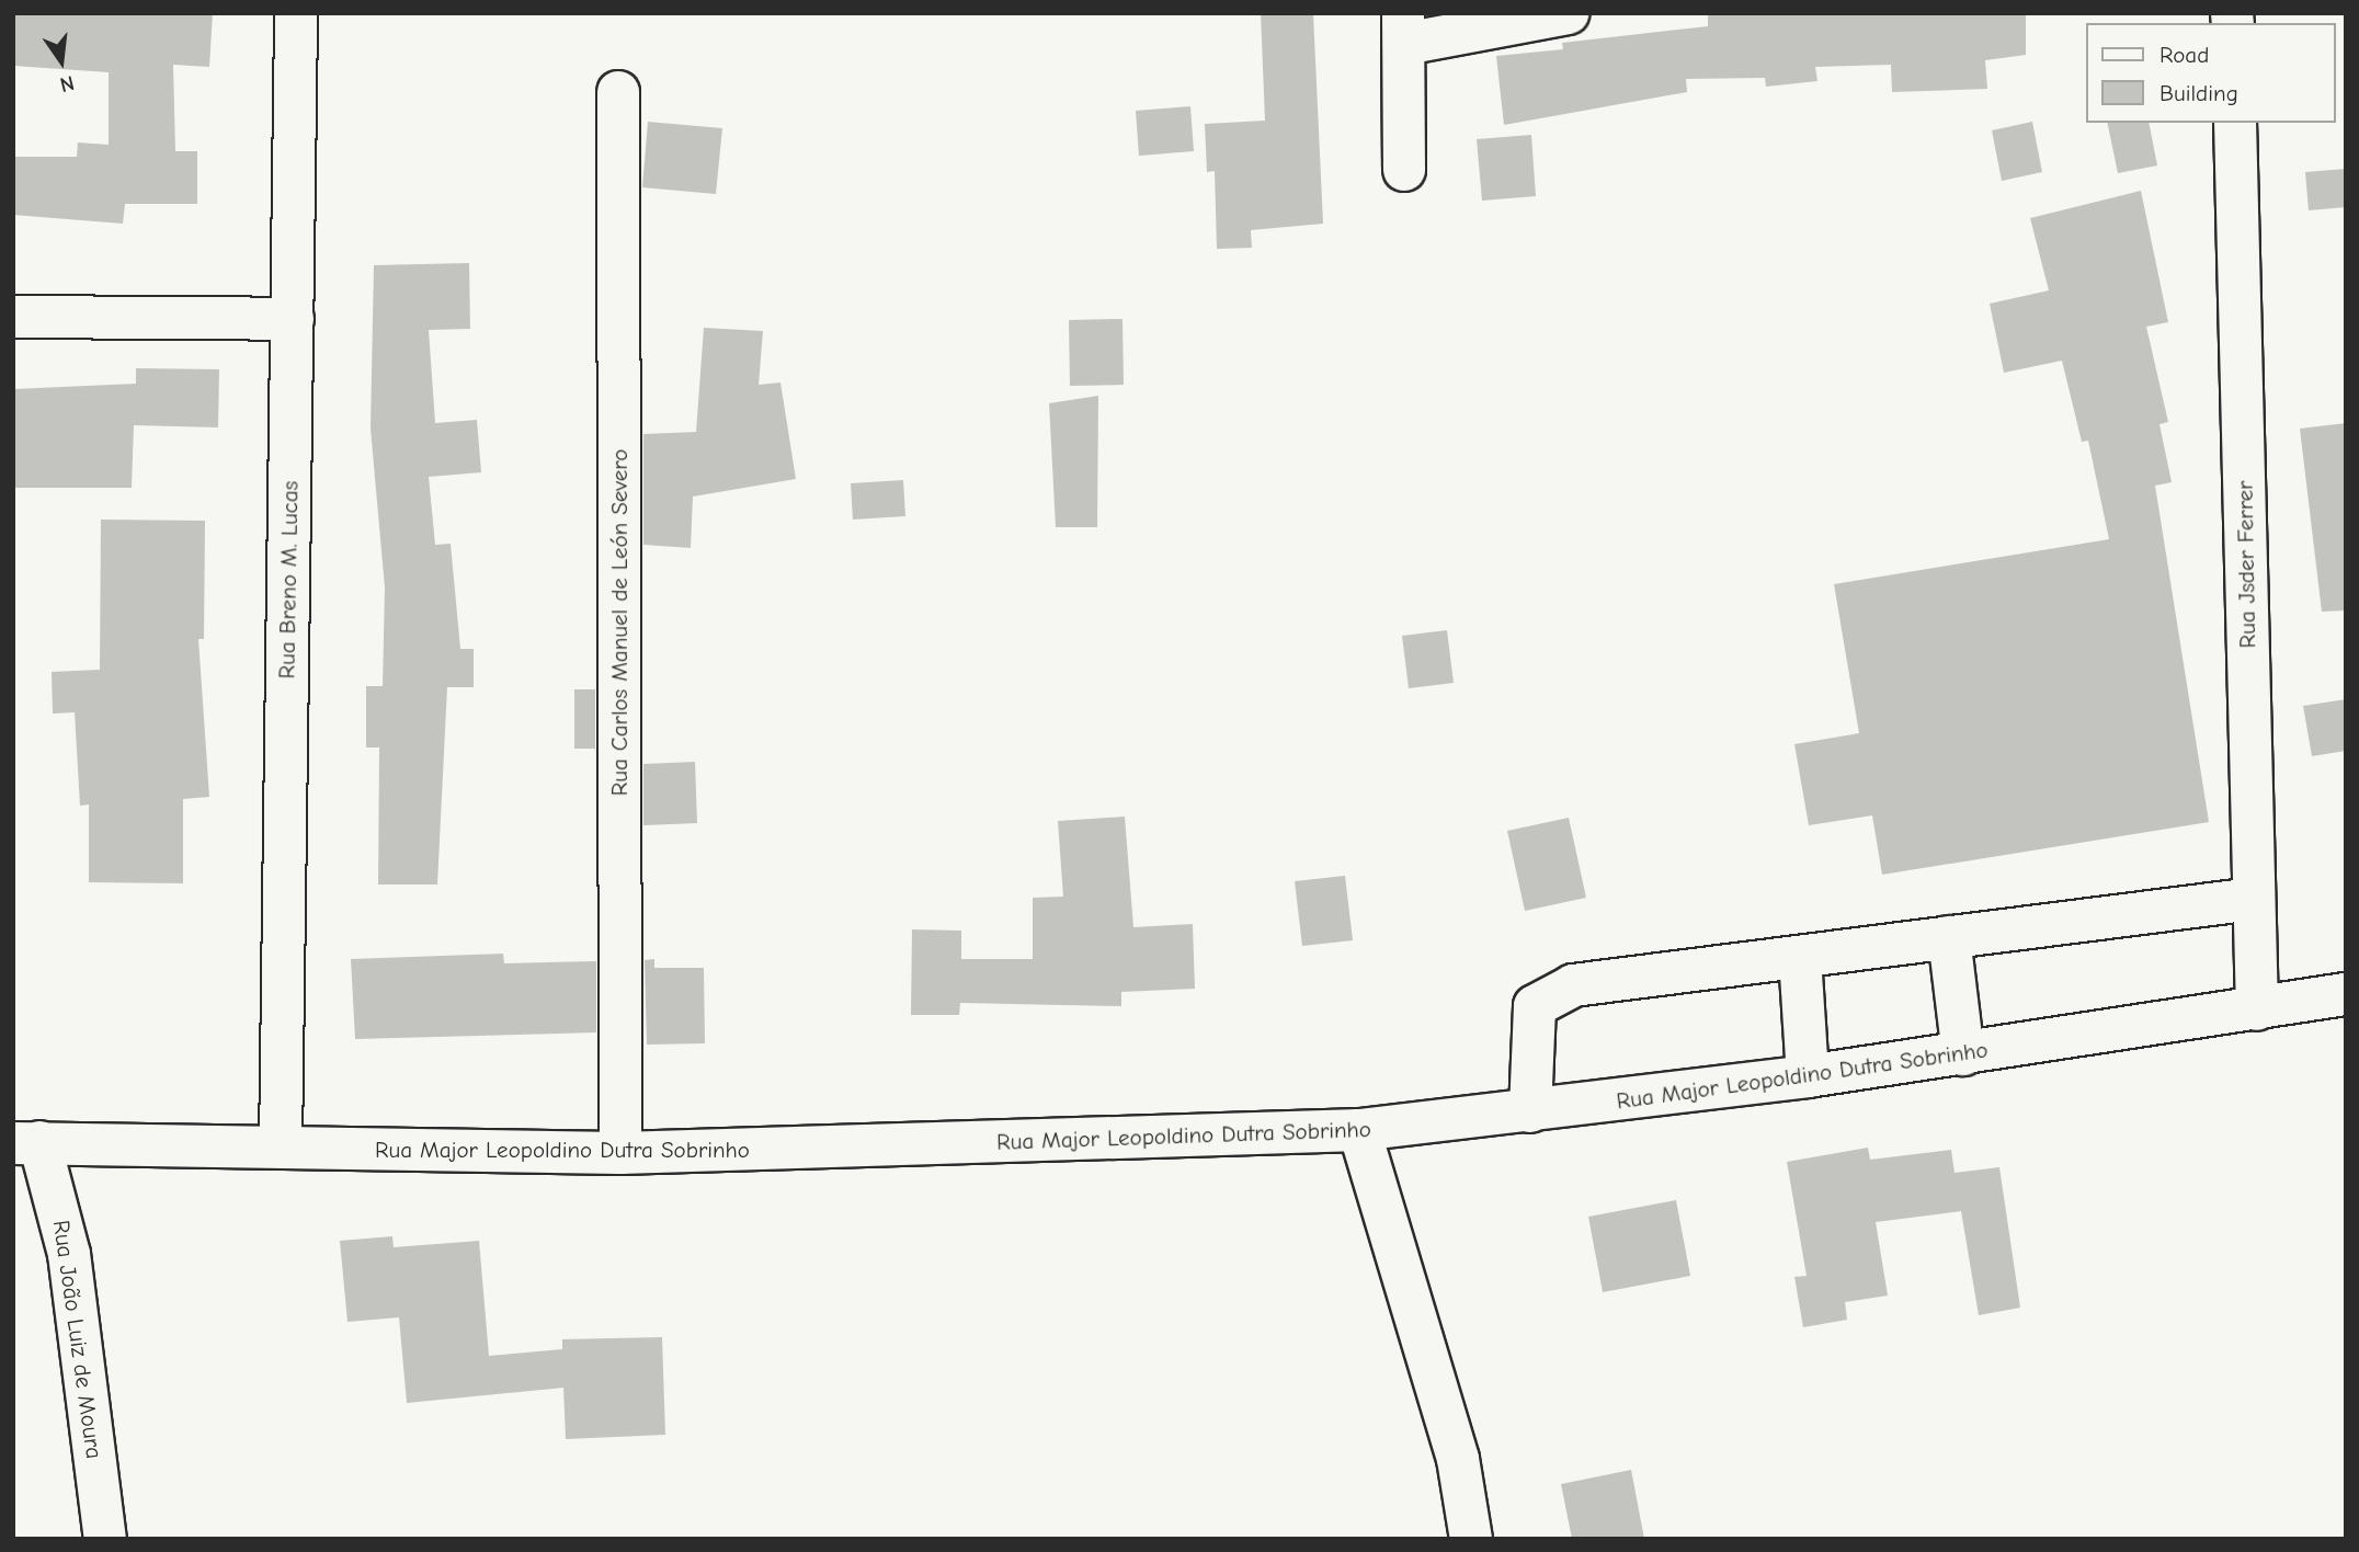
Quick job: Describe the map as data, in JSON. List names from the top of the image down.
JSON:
{
  "streets": {
    "street": [
      "Rua Jsder Ferrer",
      "Rua Breno M. Lucas",
      "Rua Carlos Manuel de León Severo",
      "Rua Major Leopoldino Dutra Sobrinho",
      "Rua João Luiz de Moura"
    ]
  },
  "crossings": [
    ["Rua Jsder Ferrer", "Rua Major Leopoldino Dutra Sobrinho"],
    ["Rua Breno M. Lucas", "Rua Major Leopoldino Dutra Sobrinho"],
    ["Rua Carlos Manuel de León Severo", "Rua Major Leopoldino Dutra Sobrinho"],
    ["Rua Major Leopoldino Dutra Sobrinho", "Rua João Luiz de Moura"]
  ],
  "legend": ["Road", "Building"],
  "north": "bottom"
}
